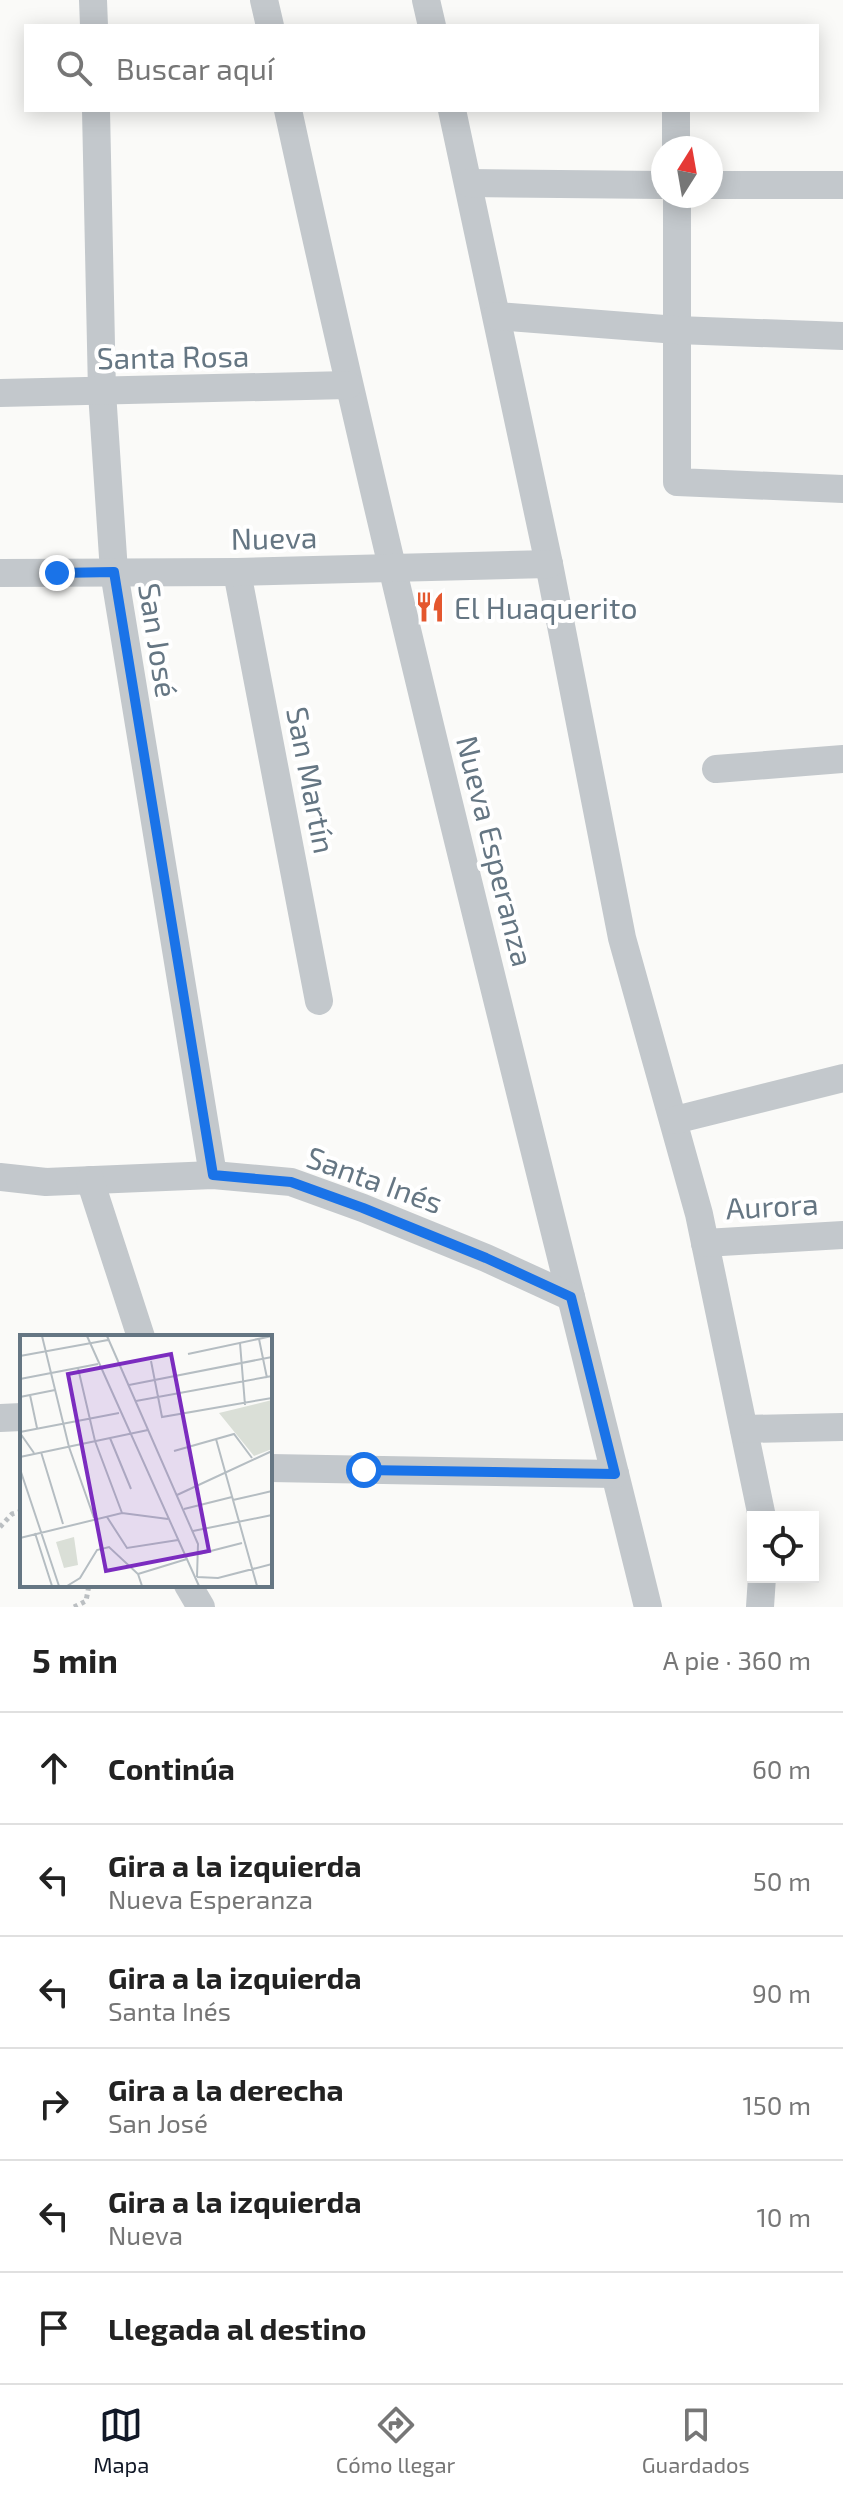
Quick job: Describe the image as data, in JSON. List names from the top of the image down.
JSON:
{
  "streets": {
    "street": [
      "Santa Rosa",
      "Nueva",
      "San José",
      "San Martín",
      "Nueva Esperanza",
      "Santa Inés",
      "Aurora"
    ]
  },
  "crossings": [
    ["Santa Rosa", "San José"],
    ["Santa Rosa", "Nueva Esperanza"],
    ["Nueva", "San José"],
    ["Nueva", "San Martín"],
    ["Nueva", "Nueva Esperanza"],
    ["San José", "Santa Inés"],
    ["Nueva Esperanza", "Santa Inés"]
  ],
  "places": {
    "restaurant": ["El Huaquerito"]
  },
  "north": "top",
  "page": {
    "search": "Buscar aquí",
    "heading": ["5 min", "A pie · 360 m"],
    "list": [
      ["Continúa", "60 m"],
      ["Gira a la izquierda", "Nueva Esperanza", "50 m"],
      ["Gira a la izquierda", "Santa Inés", "90 m"],
      ["Gira a la derecha", "San José", "150 m"],
      ["Gira a la izquierda", "Nueva", "10 m"],
      "Llegada al destino"
    ],
    "nav": ["Mapa", "Cómo llegar", "Guardados"]
  }
}
